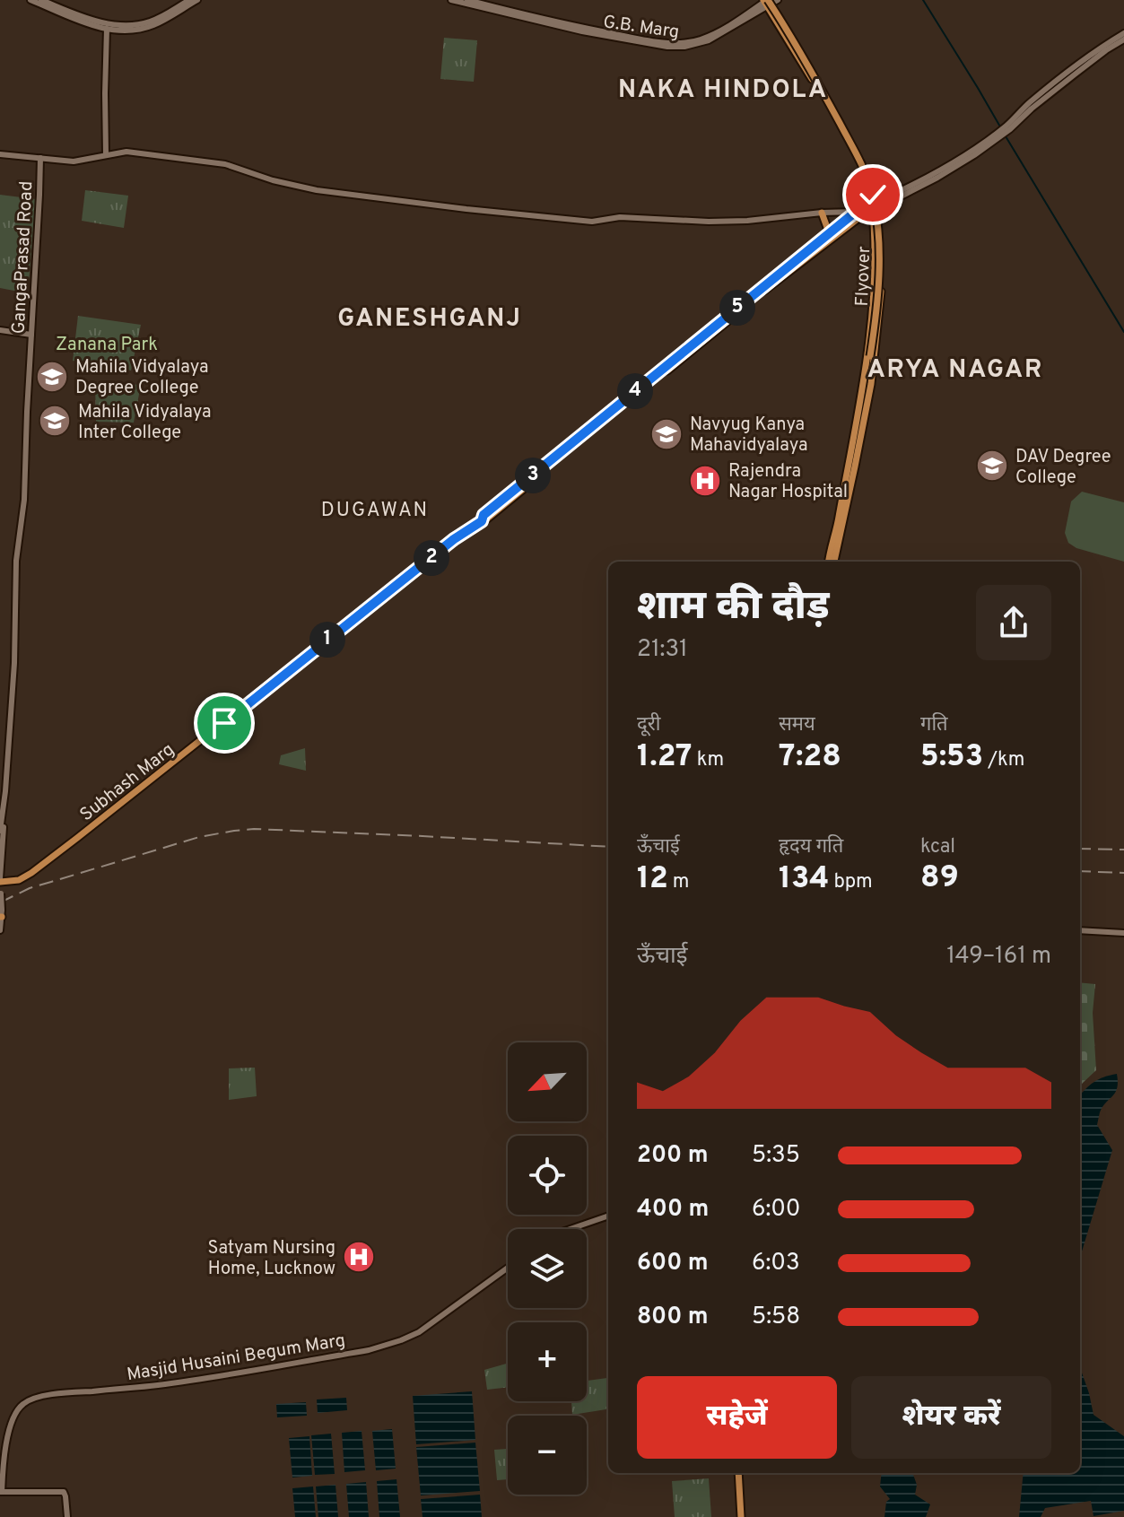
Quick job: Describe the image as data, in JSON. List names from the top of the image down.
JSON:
{
  "streets": {
    "main road": ["Flyover", "Subhash Marg"],
    "street": ["G.B. Marg", "GangaPrasad Road", "Masjid Husaini Begum Marg"]
  },
  "crossings": [
    ["G.B. Marg", "Flyover"]
  ],
  "districts": [
    "NAKA HINDOLA",
    "GANESHGANJ",
    "ARYA NAGAR",
    "DUGAWAN"
  ],
  "parks": ["Zanana Park"],
  "places": {
    "school or university": [
      "Mahila Vidyalaya Degree College",
      "Mahila Vidyalaya Inter College",
      "Navyug Kanya Mahavidyalaya",
      "DAV Degree College"
    ],
    "hospital": ["Rajendra Nagar Hospital", "Satyam Nursing Home, Lucknow"]
  },
  "north": "bottom left",
  "page": {
    "pins": [
      "5",
      "4",
      "3",
      "2",
      "1"
    ],
    "heading": ["शाम की दौड़", "21:31"],
    "stats": [
      ["दूरी", "1.27 km"],
      ["समय", "7:28"],
      ["गति", "5:53 /km"],
      ["ऊँचाई", "12 m"],
      ["हृदय गति", "134 bpm"],
      ["kcal", "89"]
    ],
    "chart": ["ऊँचाई", "149–161 m"],
    "map_buttons": ["+", "−"],
    "list": [
      {
        "name": "200 m",
        "note": "5:35"
      },
      {
        "name": "400 m",
        "note": "6:00"
      },
      {
        "name": "600 m",
        "note": "6:03"
      },
      {
        "name": "800 m",
        "note": "5:58"
      }
    ],
    "buttons": ["सहेजें", "शेयर करें"]
  }
}
